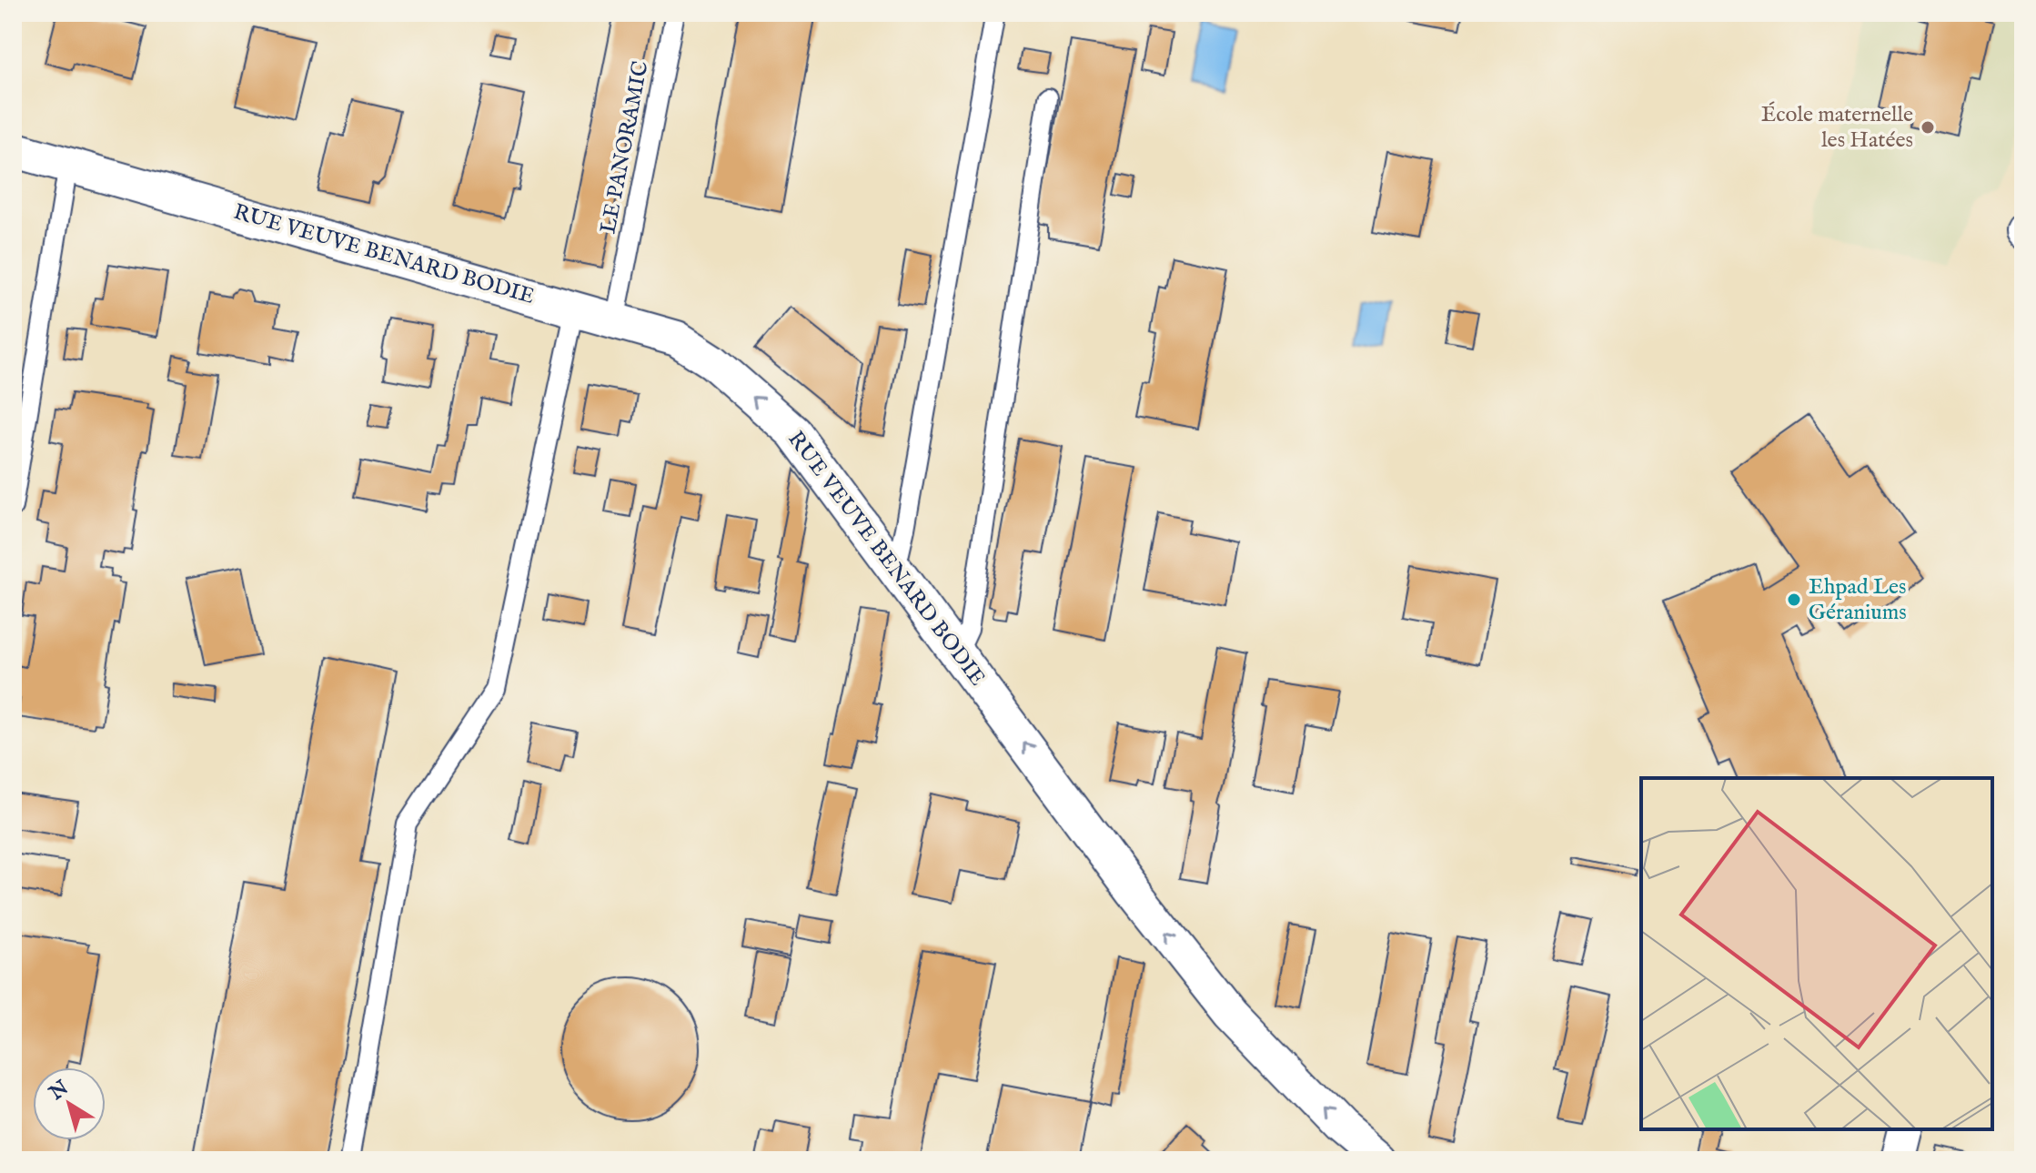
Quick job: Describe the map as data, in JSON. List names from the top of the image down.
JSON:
{
  "streets": {
    "street": ["RUE VEUVE BENARD BODIE"],
    "lane": ["LE PANORAMIC"]
  },
  "crossings": [
    ["LE PANORAMIC", "RUE VEUVE BENARD BODIE"]
  ],
  "one_way": ["RUE VEUVE BENARD BODIE"],
  "places": ["École maternelle les Hatées", "Ehpad Les Géraniums"],
  "north": "top left"
}
